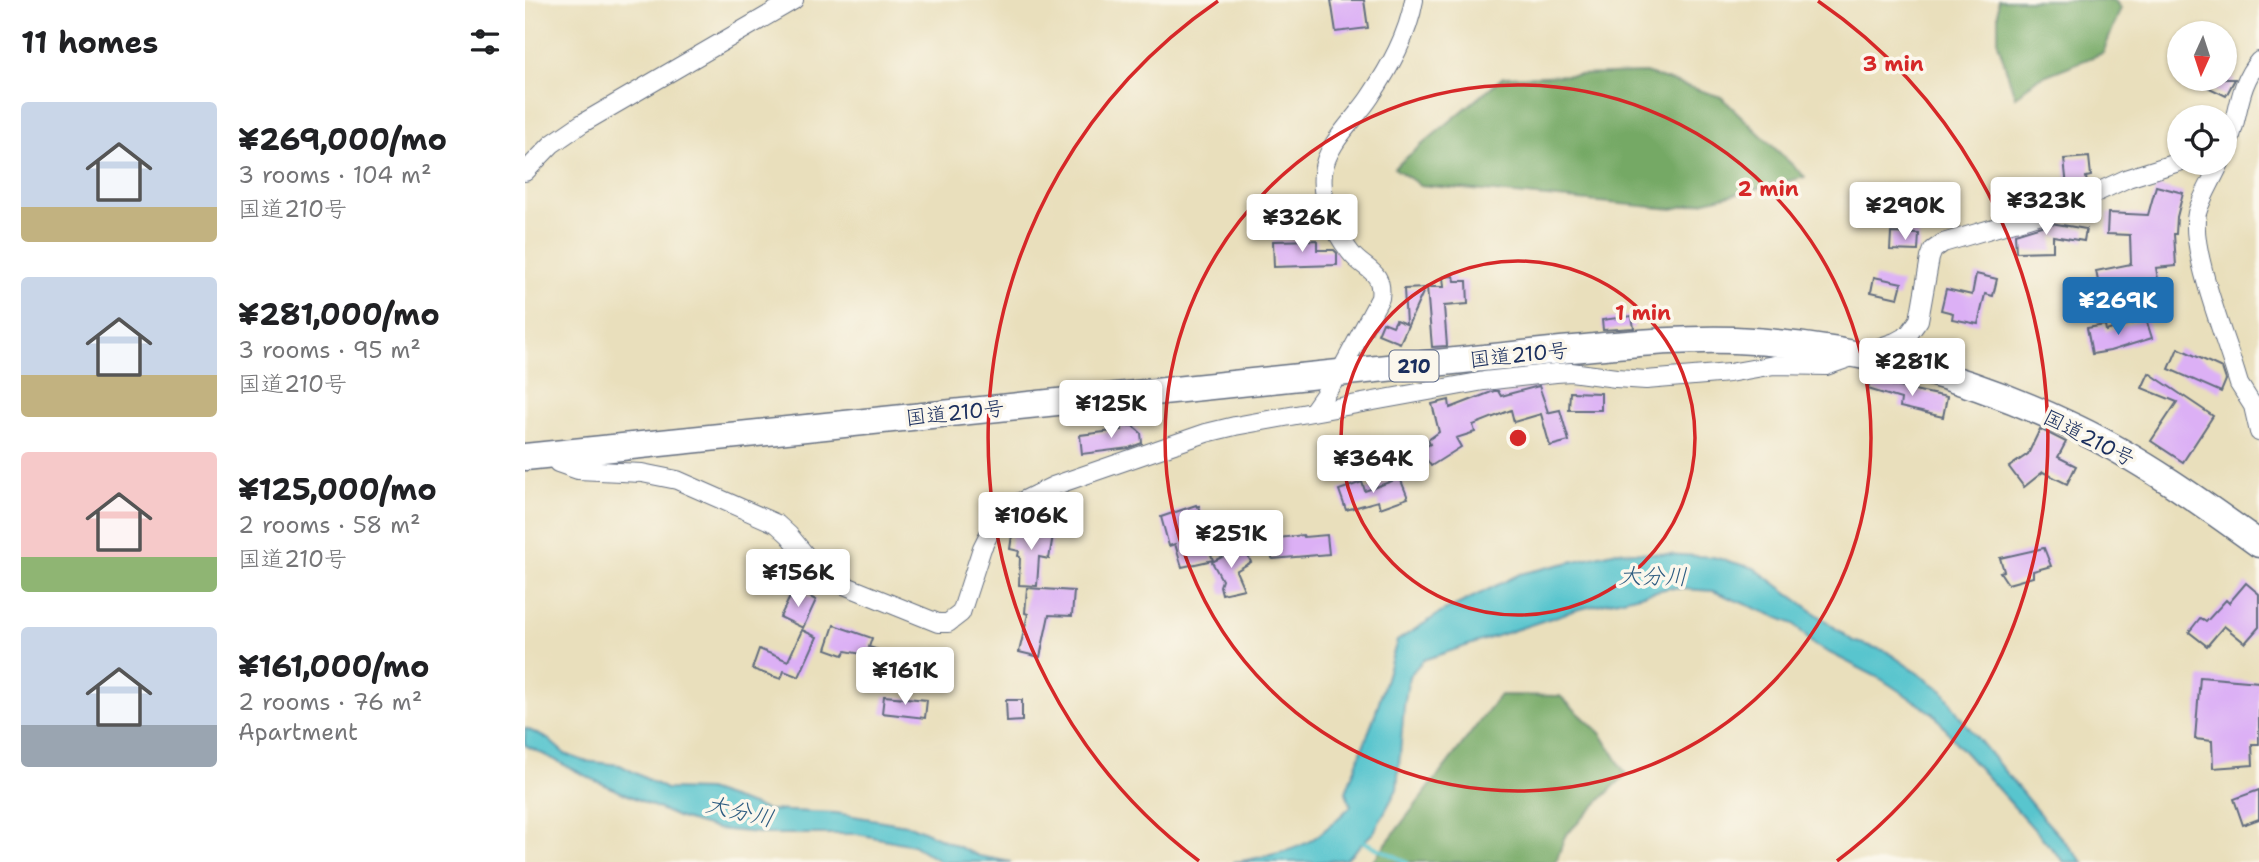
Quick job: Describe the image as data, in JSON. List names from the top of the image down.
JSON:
{
  "streets": {
    "highway": ["国道210号", "210"]
  },
  "water": ["大分川"],
  "north": "bottom",
  "page": {
    "heading": "11 homes",
    "list": [
      {
        "name": "¥269,000/mo",
        "note": "3 rooms · 104 m² · 国道210号"
      },
      {
        "name": "¥281,000/mo",
        "note": "3 rooms · 95 m² · 国道210号"
      },
      {
        "name": "¥125,000/mo",
        "note": "2 rooms · 58 m² · 国道210号"
      },
      {
        "name": "¥161,000/mo",
        "note": "2 rooms · 76 m² · Apartment"
      }
    ],
    "price": [
      "¥323K",
      "¥290K",
      "¥326K",
      "¥269K",
      "¥281K",
      "¥125K",
      "¥364K",
      "¥106K",
      "¥251K",
      "¥156K",
      "¥161K"
    ]
  },
  "rings": ["3 min", "2 min", "1 min"]
}
